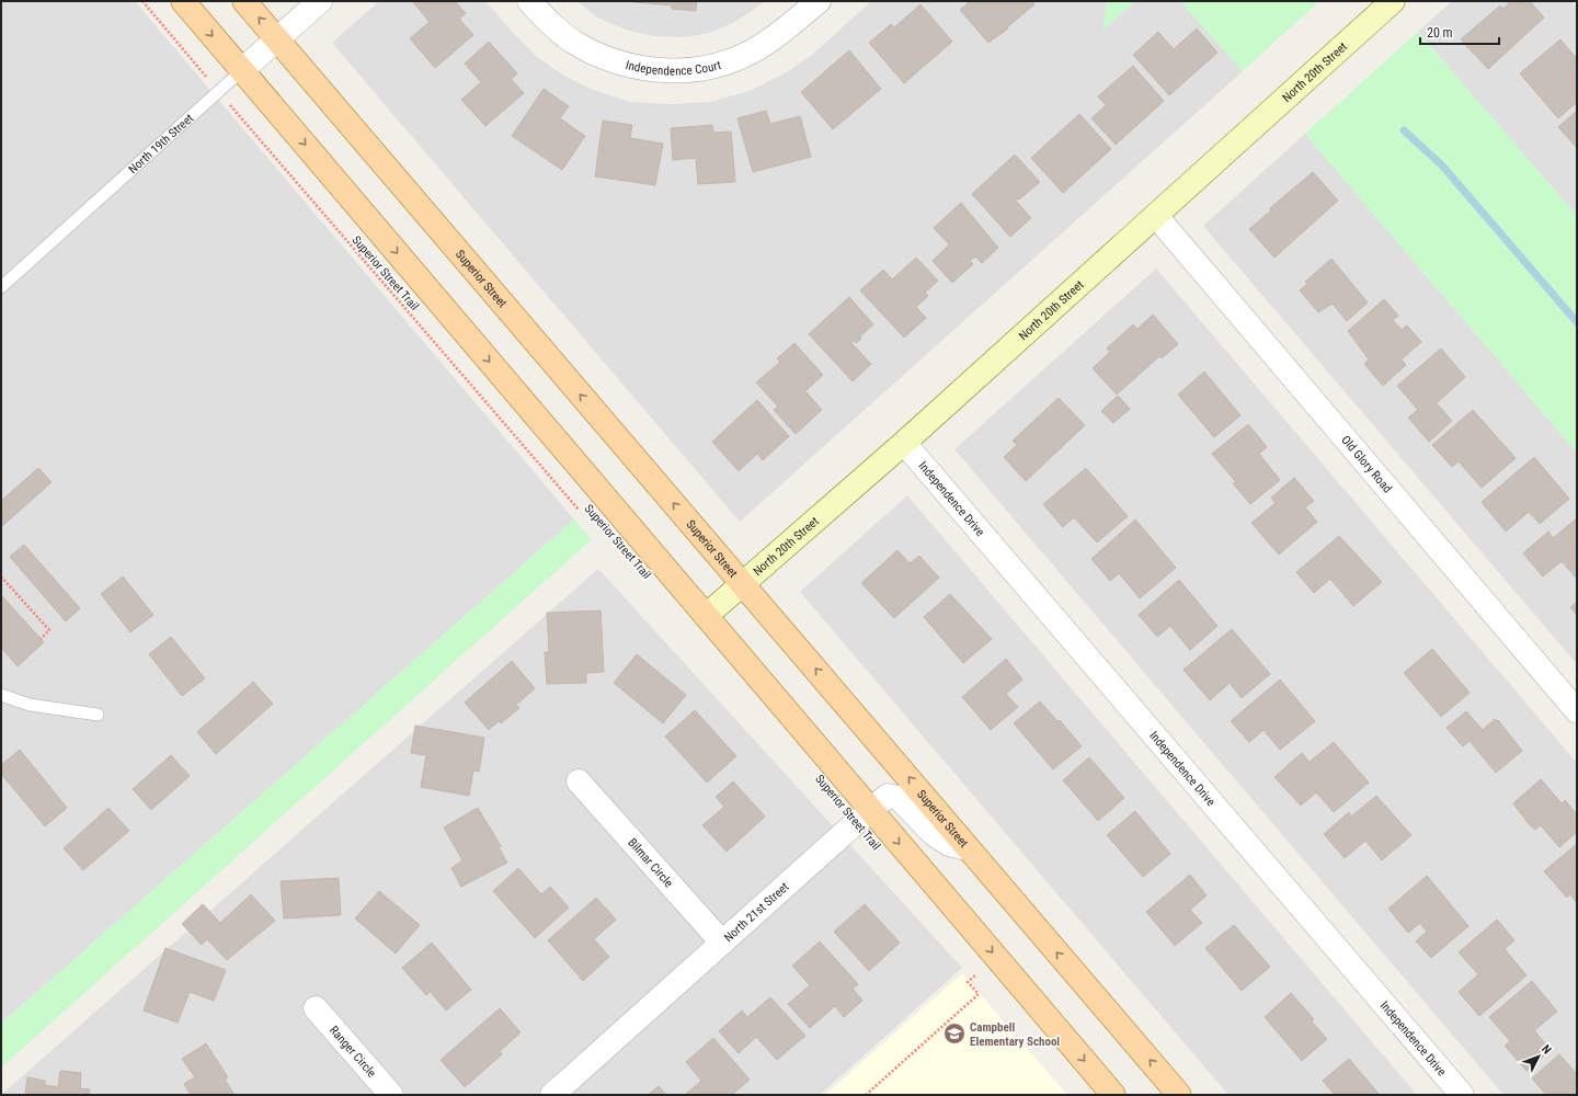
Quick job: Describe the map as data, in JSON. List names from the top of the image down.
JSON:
{
  "streets": {
    "main road": ["Superior Street"],
    "street": [
      "Independence Court",
      "North 20th Street",
      "North 19th Street",
      "Old Glory Road",
      "Independence Drive",
      "Bilmar Circle",
      "North 21st Street",
      "Ranger Circle"
    ],
    "path": ["Superior Street Trail"]
  },
  "crossings": [
    ["North 20th Street", "Superior Street"],
    ["North 20th Street", "Old Glory Road"],
    ["North 20th Street", "Independence Drive"],
    ["North 19th Street", "Superior Street Trail"],
    ["North 19th Street", "Superior Street"],
    ["Superior Street", "North 21st Street"],
    ["Bilmar Circle", "North 21st Street"]
  ],
  "places": {
    "school or university": ["Campbell Elementary School"]
  },
  "scale_bar": "20 m",
  "north": "top right"
}
